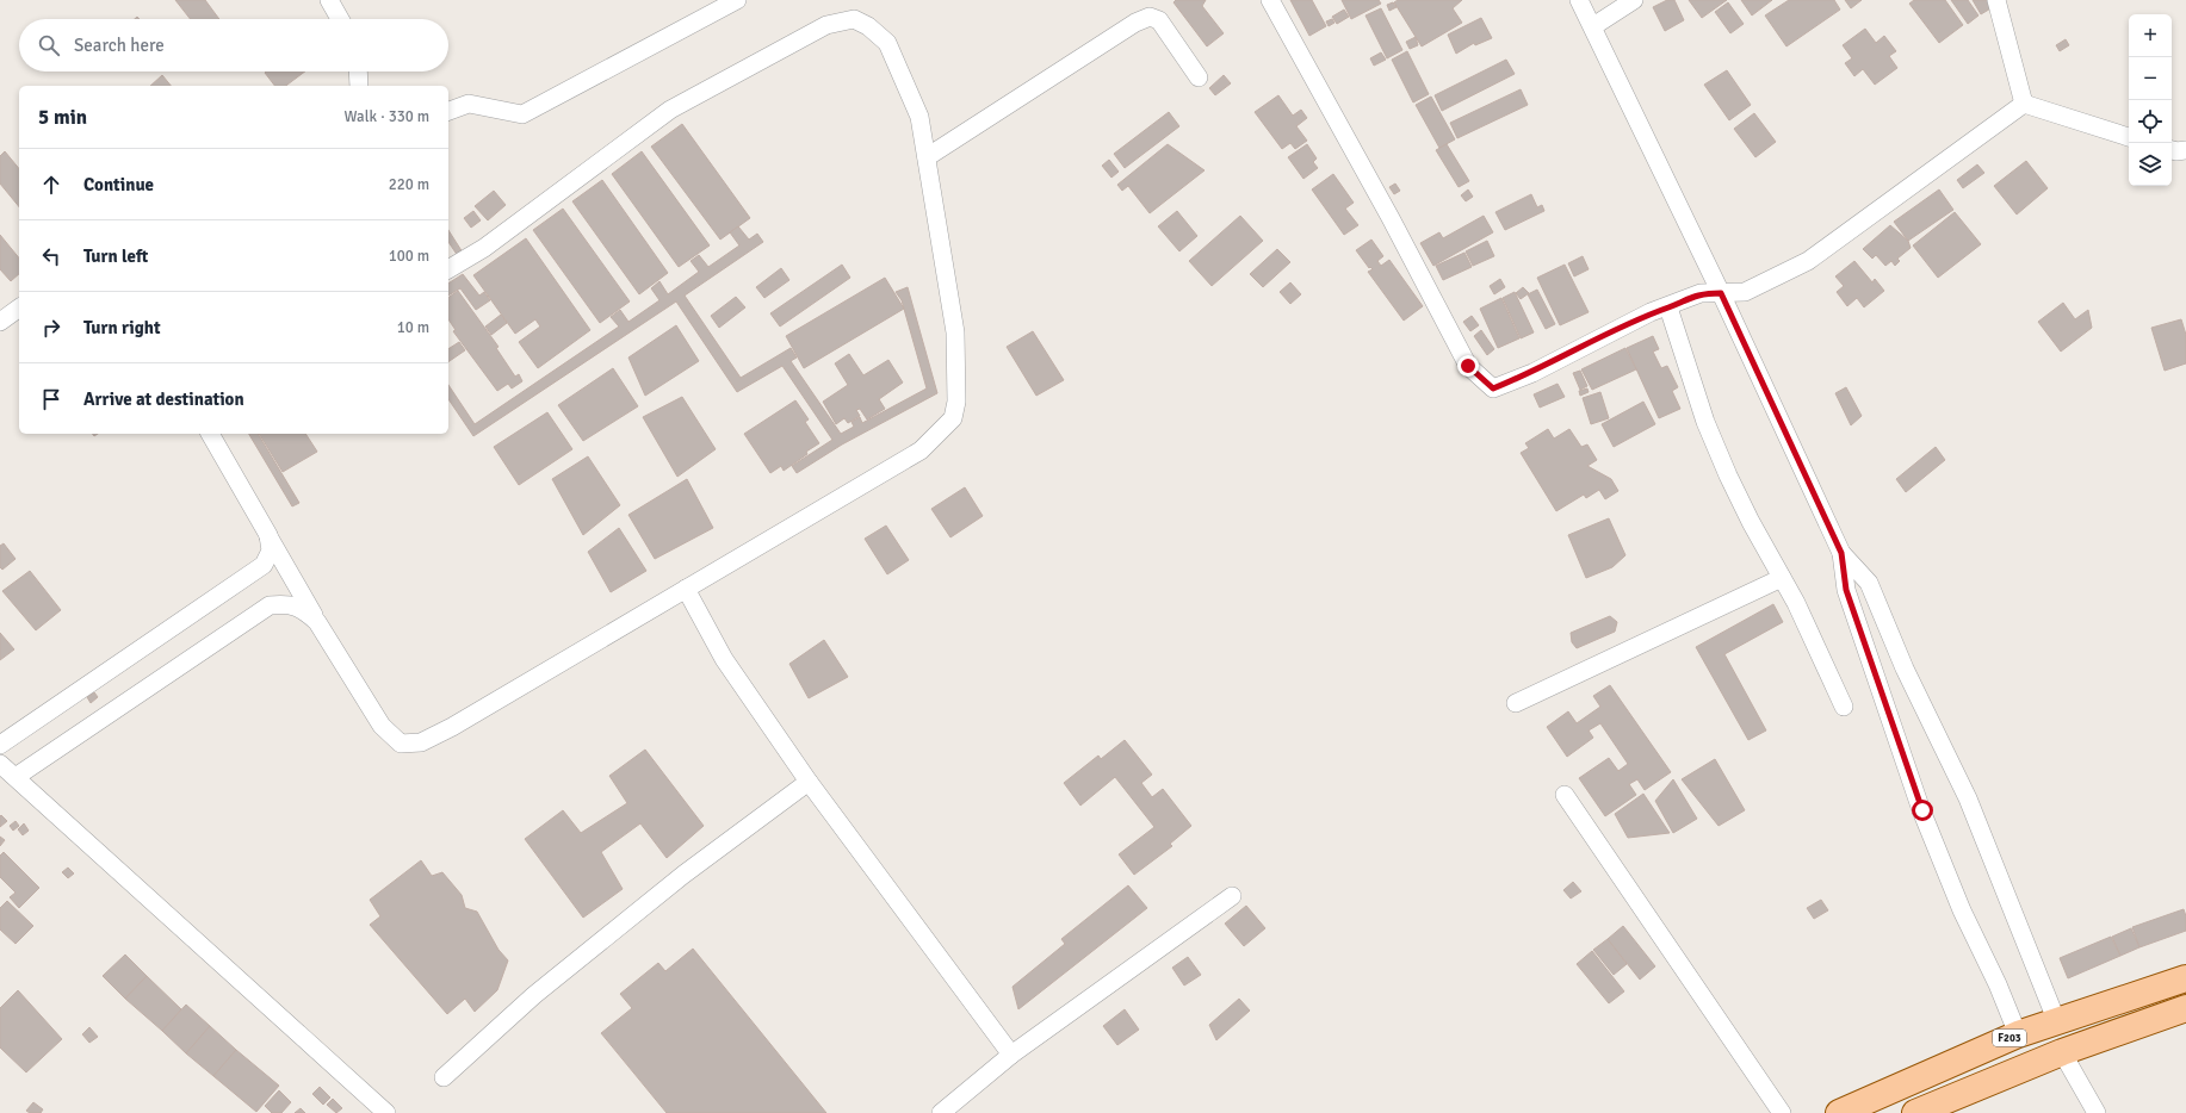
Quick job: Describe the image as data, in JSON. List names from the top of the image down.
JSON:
{
  "streets": {
    "main road": ["F203"]
  },
  "page": {
    "map_buttons": ["+", "−"],
    "search": "Search here",
    "heading": ["5 min", "Walk · 330 m"],
    "list": [
      ["Continue", "220 m"],
      ["Turn left", "100 m"],
      ["Turn right", "10 m"],
      "Arrive at destination"
    ]
  }
}
